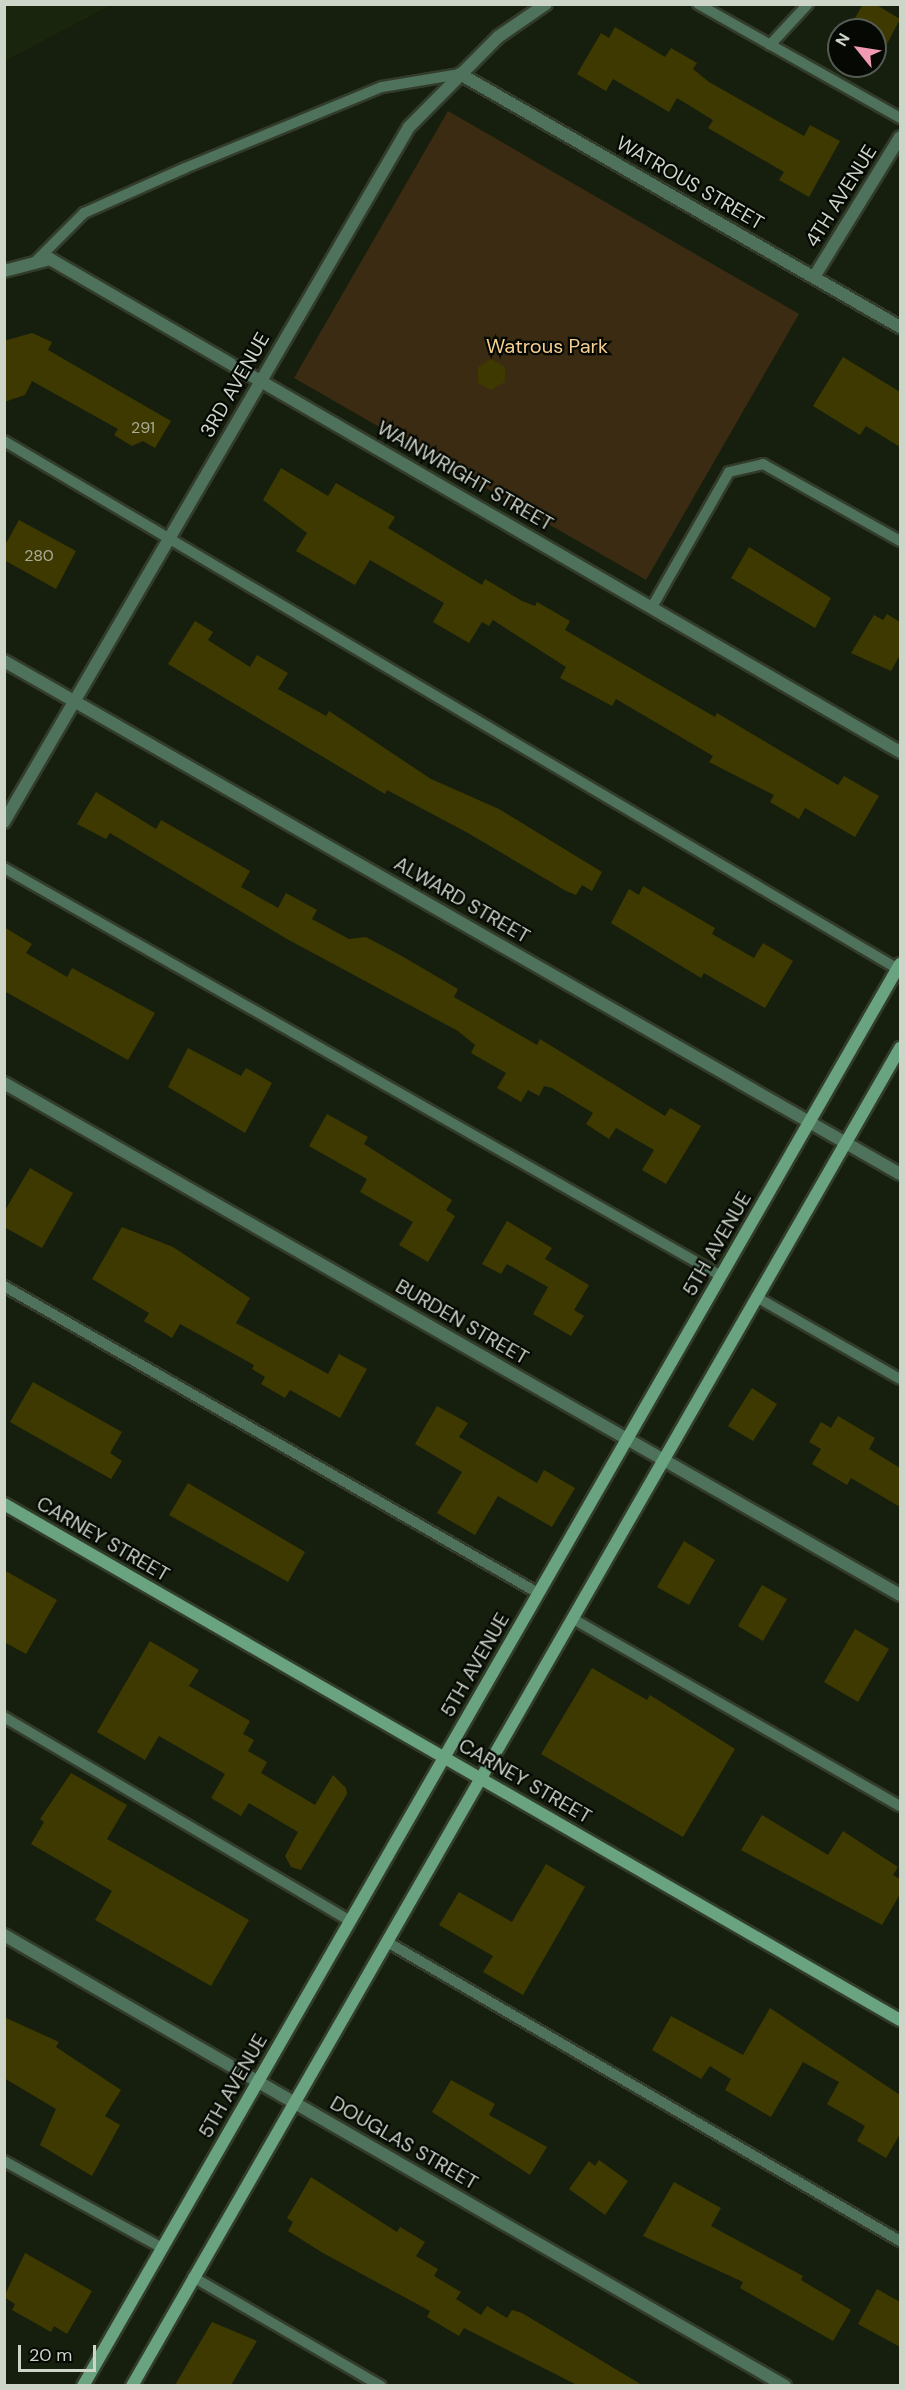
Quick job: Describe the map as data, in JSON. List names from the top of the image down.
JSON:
{
  "streets": {
    "main road": ["5TH AVENUE", "CARNEY STREET"],
    "street": [
      "WATROUS STREET",
      "4TH AVENUE",
      "3RD AVENUE",
      "WAINWRIGHT STREET",
      "ALWARD STREET",
      "BURDEN STREET",
      "DOUGLAS STREET"
    ]
  },
  "crossings": [
    ["WATROUS STREET", "4TH AVENUE"],
    ["WATROUS STREET", "3RD AVENUE"],
    ["3RD AVENUE", "WAINWRIGHT STREET"],
    ["3RD AVENUE", "ALWARD STREET"],
    ["ALWARD STREET", "5TH AVENUE"],
    ["5TH AVENUE", "BURDEN STREET"],
    ["5TH AVENUE", "CARNEY STREET"],
    ["5TH AVENUE", "DOUGLAS STREET"]
  ],
  "parks": ["Watrous Park"],
  "house_numbers": ["291", "280"],
  "scale_bar": "20 m",
  "north": "top left"
}
